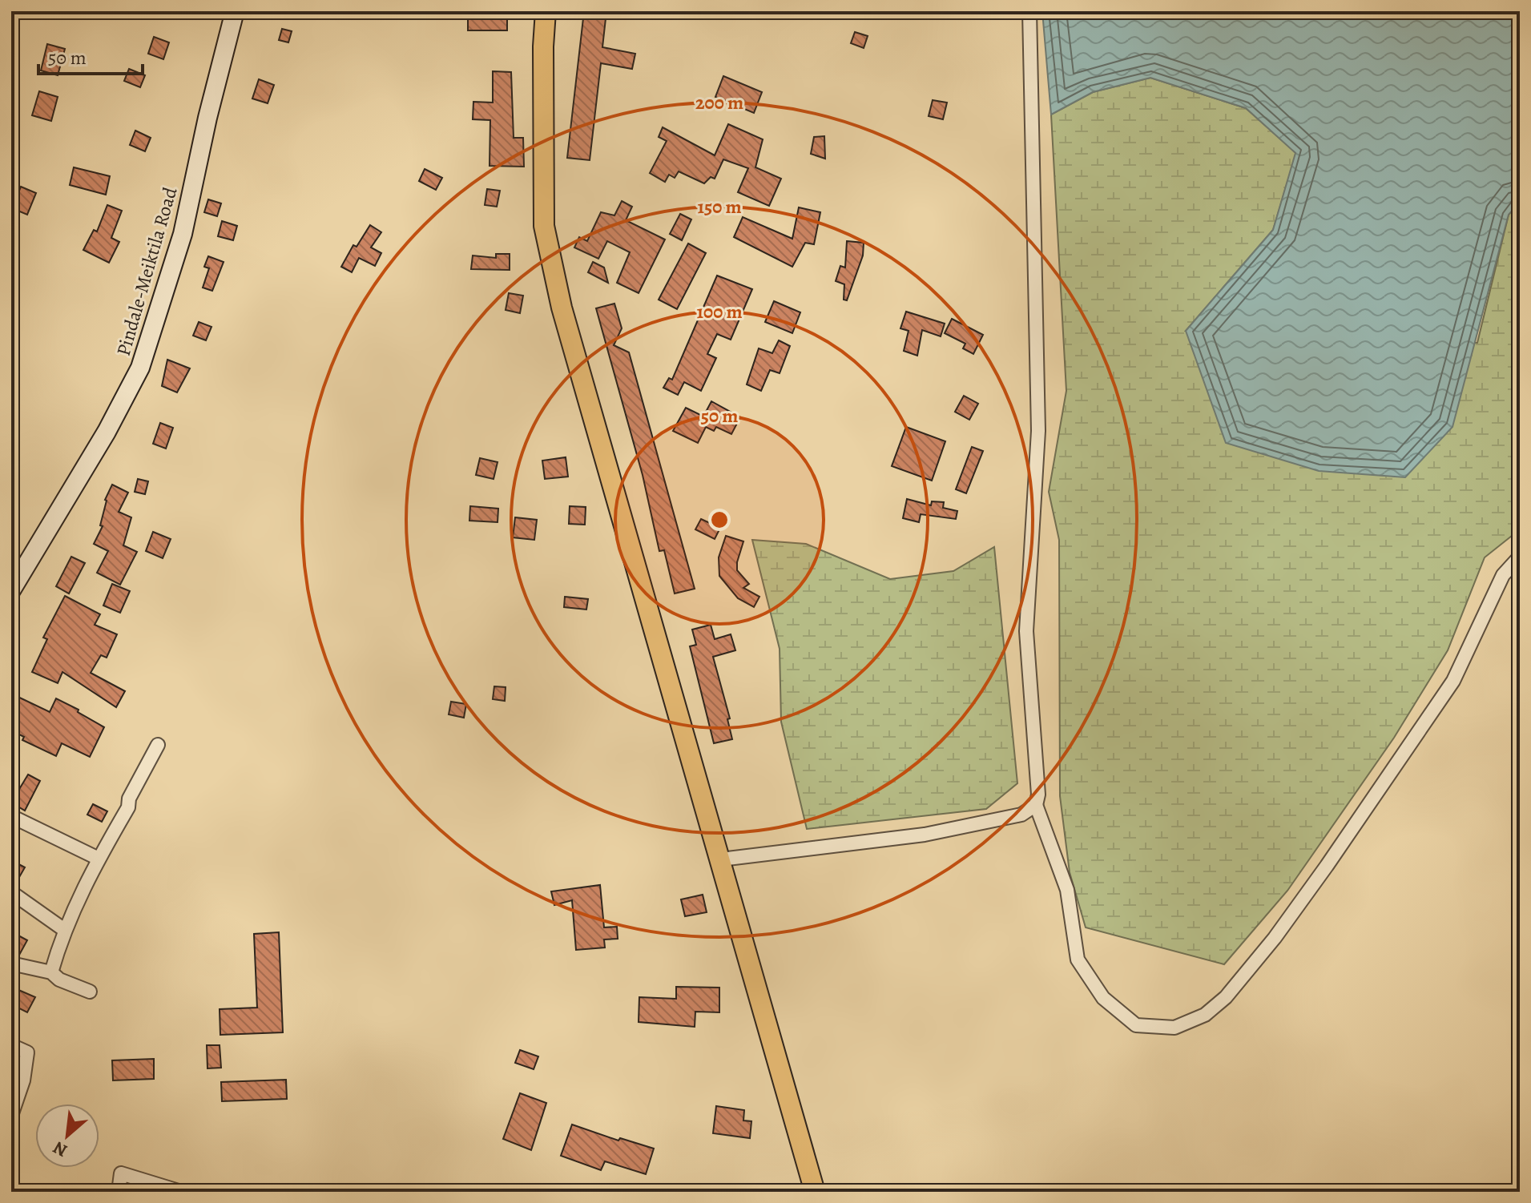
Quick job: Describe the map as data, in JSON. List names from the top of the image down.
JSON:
{
  "streets": {
    "street": ["Pindale-Meiktila Road"]
  },
  "scale_bar": "50 m",
  "north": "bottom left",
  "rings": [
    "200 m",
    "150 m",
    "100 m",
    "50 m"
  ]
}
